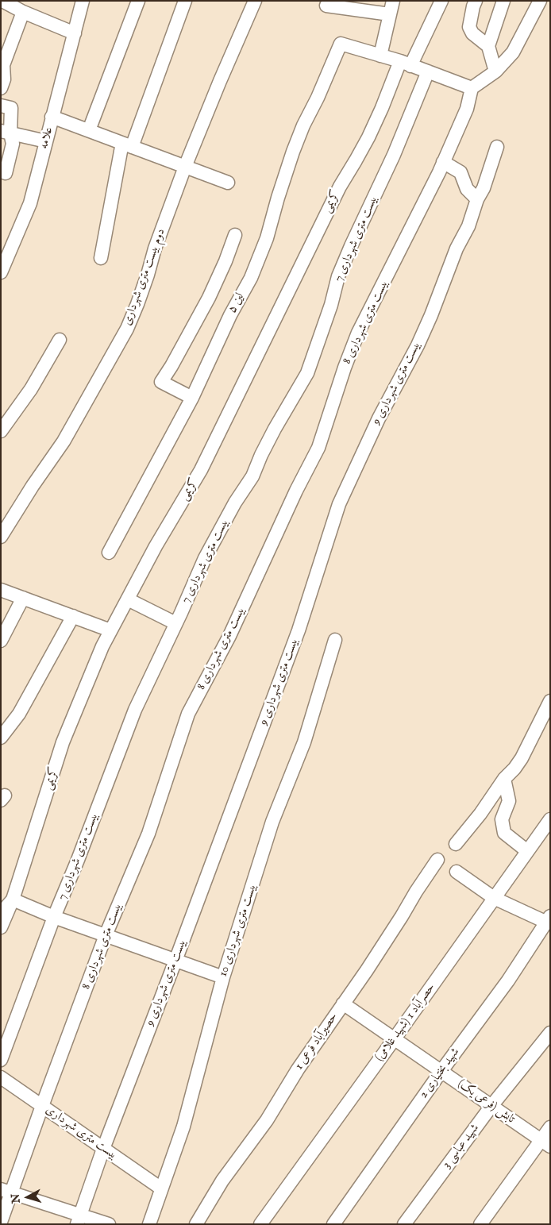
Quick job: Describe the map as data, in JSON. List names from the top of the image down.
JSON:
{
  "streets": {
    "street": [
      "علامه",
      "کریمی",
      "بیست متری شهرداری 7",
      "دوم بیست متری شهرداری",
      "لین ۵",
      "بیست متری شهرداری 8",
      "بیست متری شهرداری 9",
      "بیست متری شهرداری 10",
      "حصرآباد 1 (شهید غلامی)",
      "حصیرآباد فرعی 1",
      "شهید بختیاری 2",
      "تابش (فرعی یک)",
      "بیست متری شهرداری",
      "شهید عباسی 3"
    ]
  },
  "crossings": [
    ["بیست متری شهرداری 8", "بیست متری شهرداری"],
    ["بیست متری شهرداری 9", "بیست متری شهرداری"],
    ["بیست متری شهرداری 10", "بیست متری شهرداری"],
    ["حصرآباد 1 (شهید غلامی)", "تابش (فرعی یک)"],
    ["حصیرآباد فرعی 1", "تابش (فرعی یک)"],
    ["شهید بختیاری 2", "تابش (فرعی یک)"],
    ["تابش (فرعی یک)", "شهید عباسی 3"]
  ],
  "north": "left"
}
